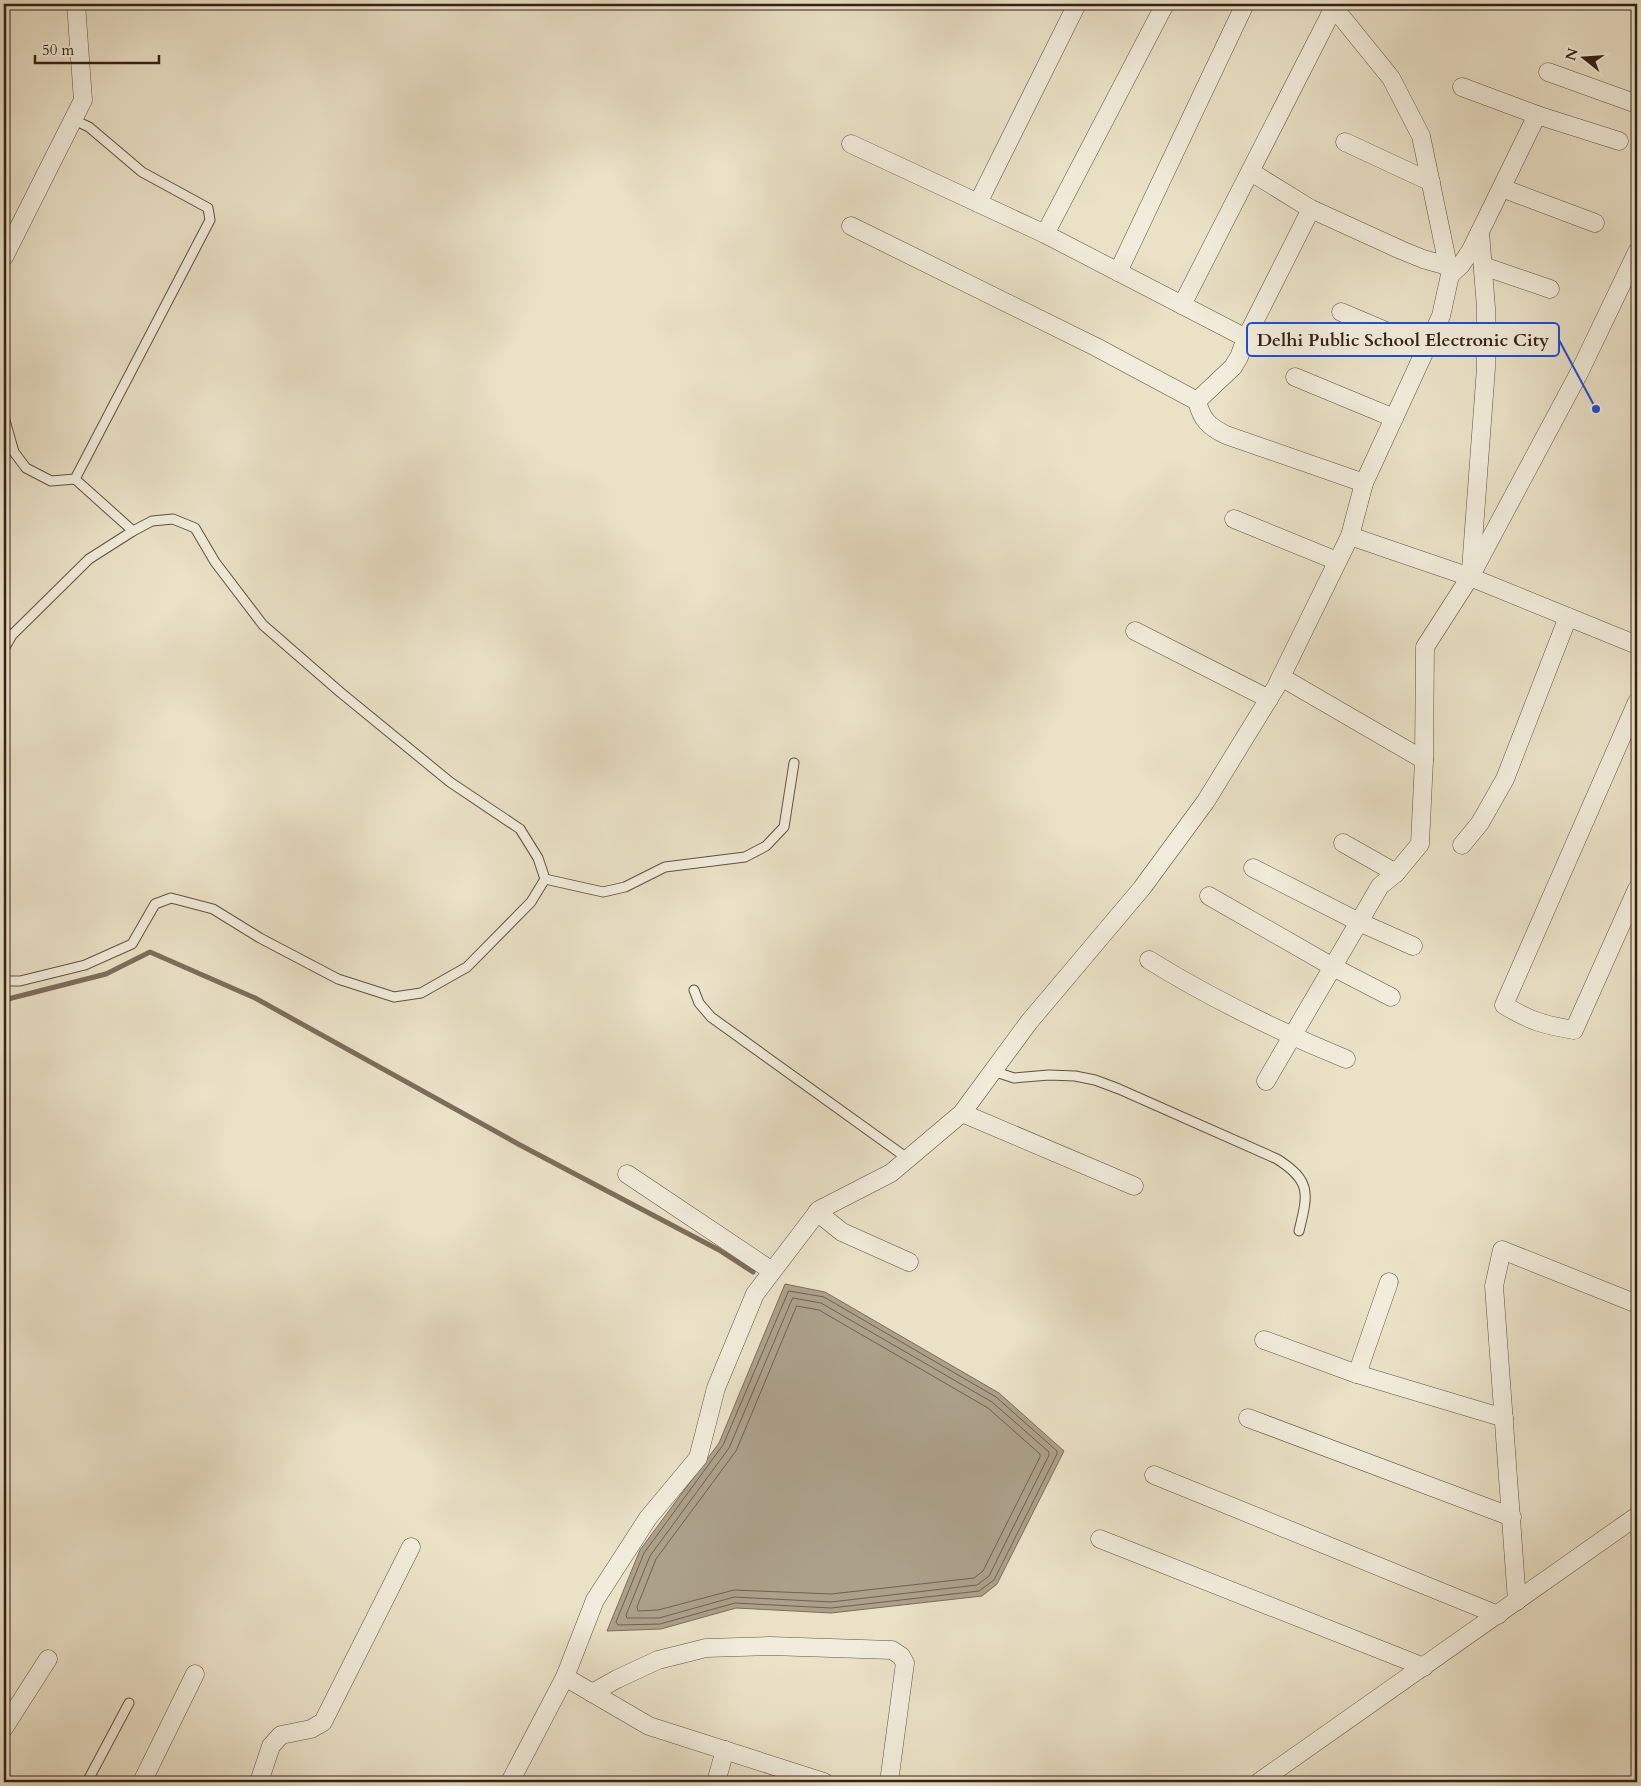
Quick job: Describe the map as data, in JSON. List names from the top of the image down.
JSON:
{
  "places": ["Delhi Public School Electronic City"],
  "scale_bar": "50 m",
  "north": "left"
}
